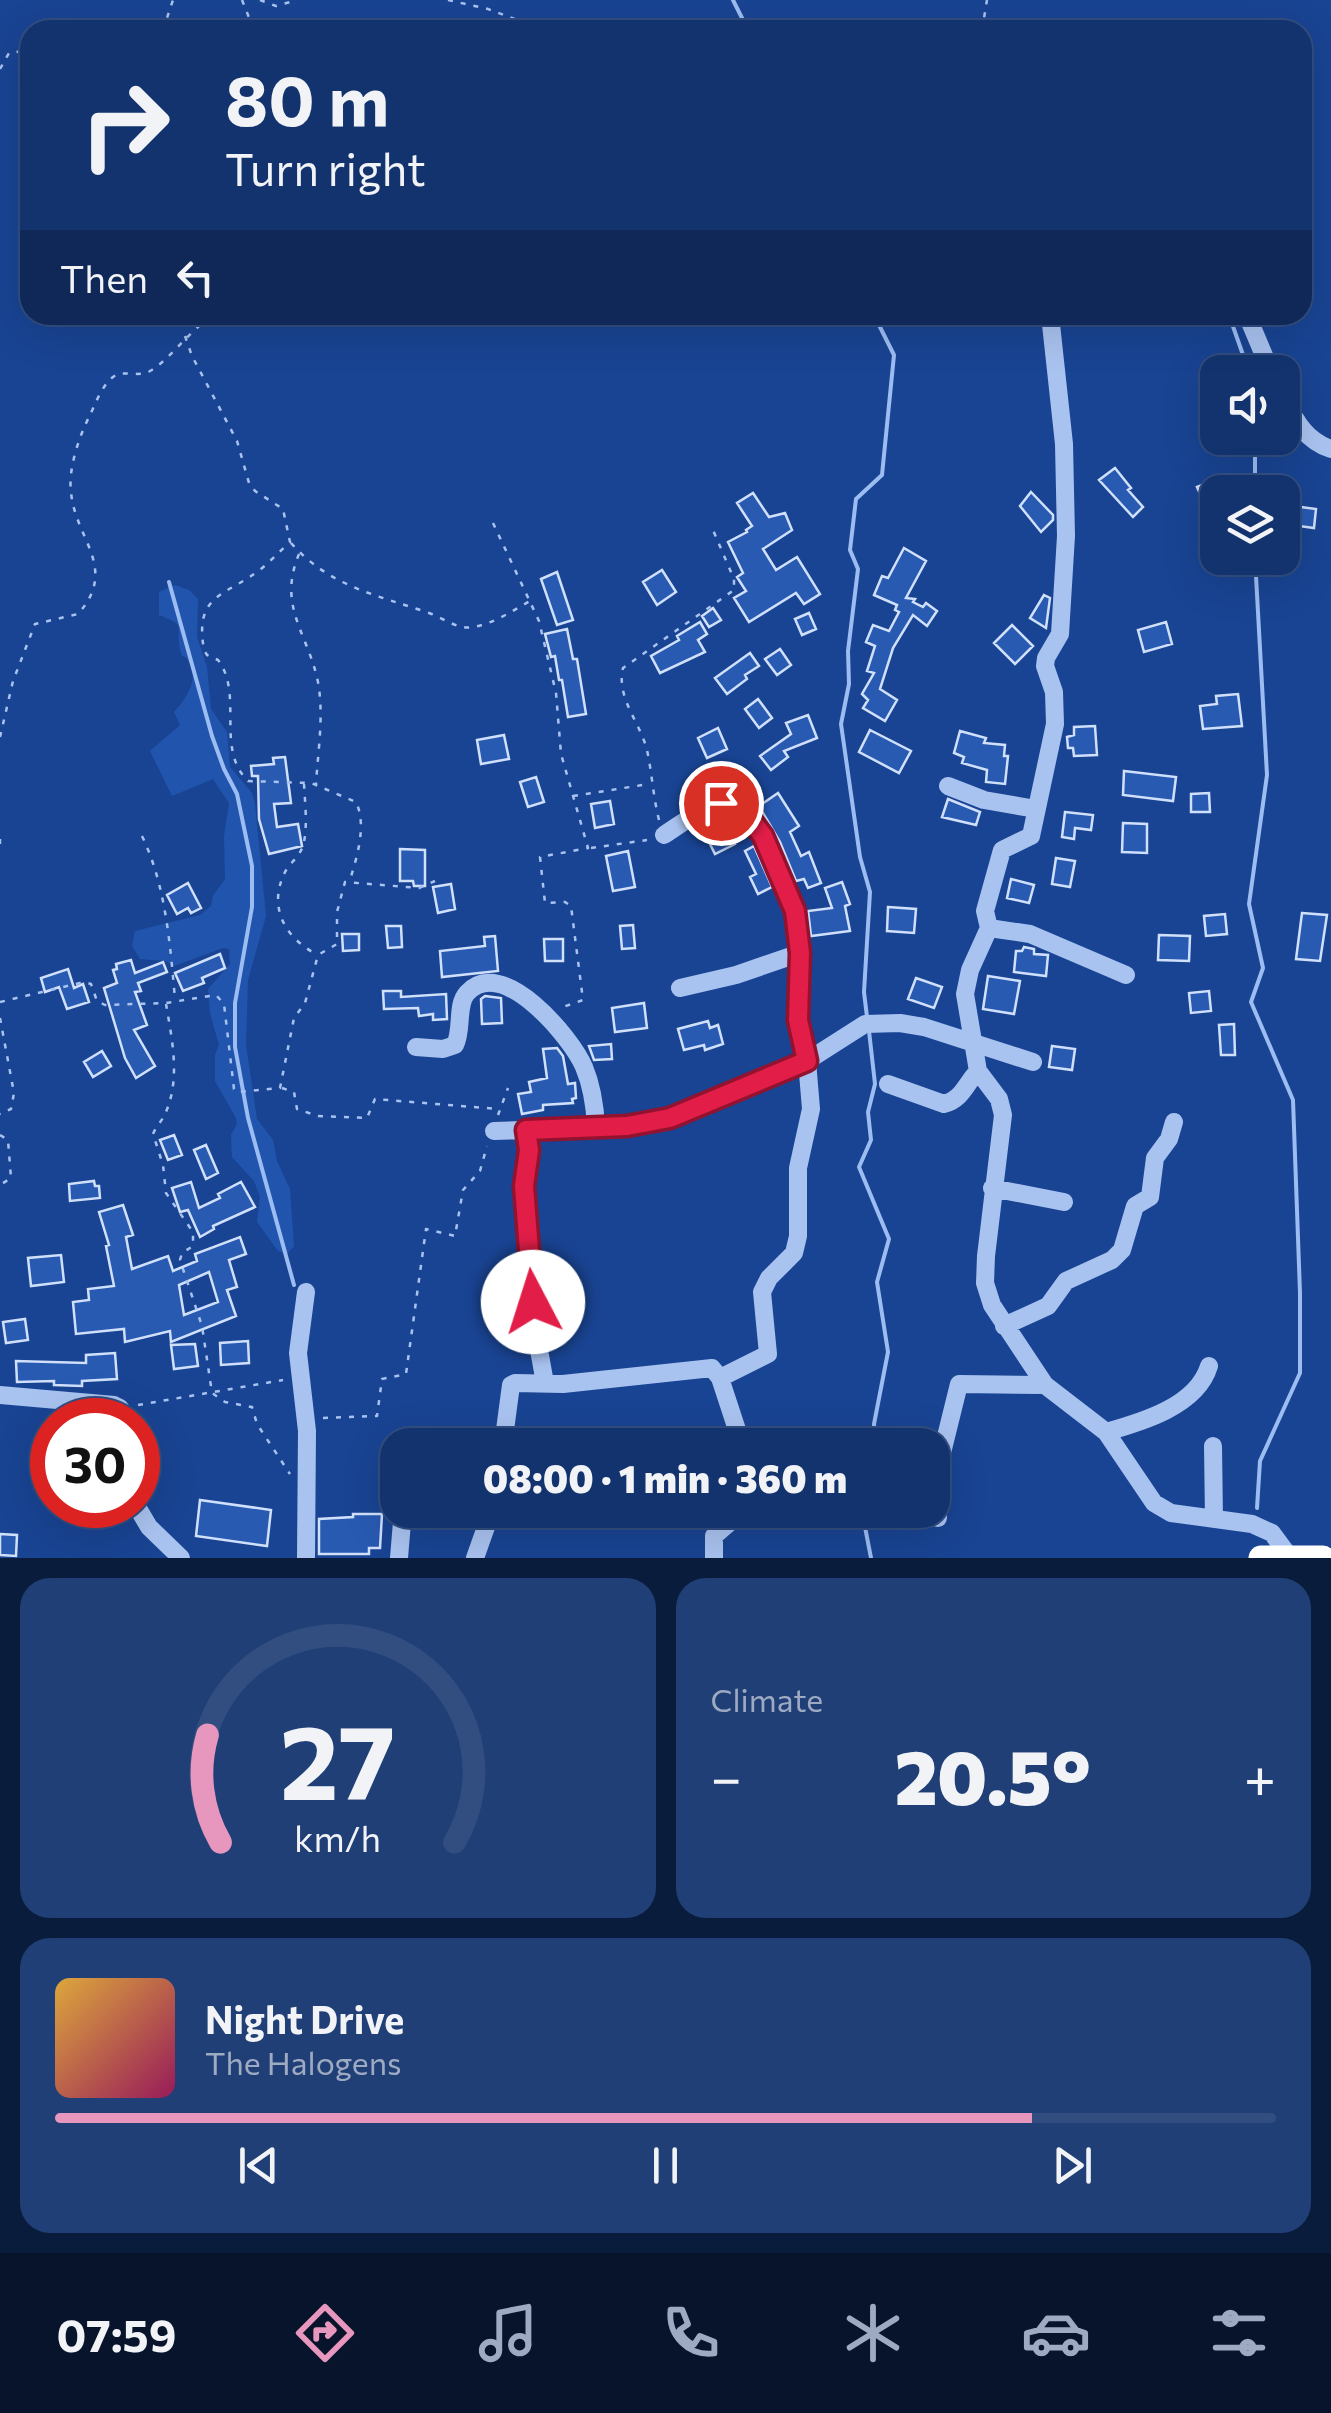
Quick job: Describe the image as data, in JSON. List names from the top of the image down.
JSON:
{
  "page": {
    "turn": ["80 m", "Turn right"],
    "then": "Then",
    "limit": "30",
    "trip": "08:00 · 1 min · 360 m",
    "tile": "Climate",
    "heat": ["−", "20.5°", "+"],
    "song": ["Night Drive", "The Halogens"],
    "tabs": "07:59",
    "gauge": ["27", "km/h"]
  }
}
